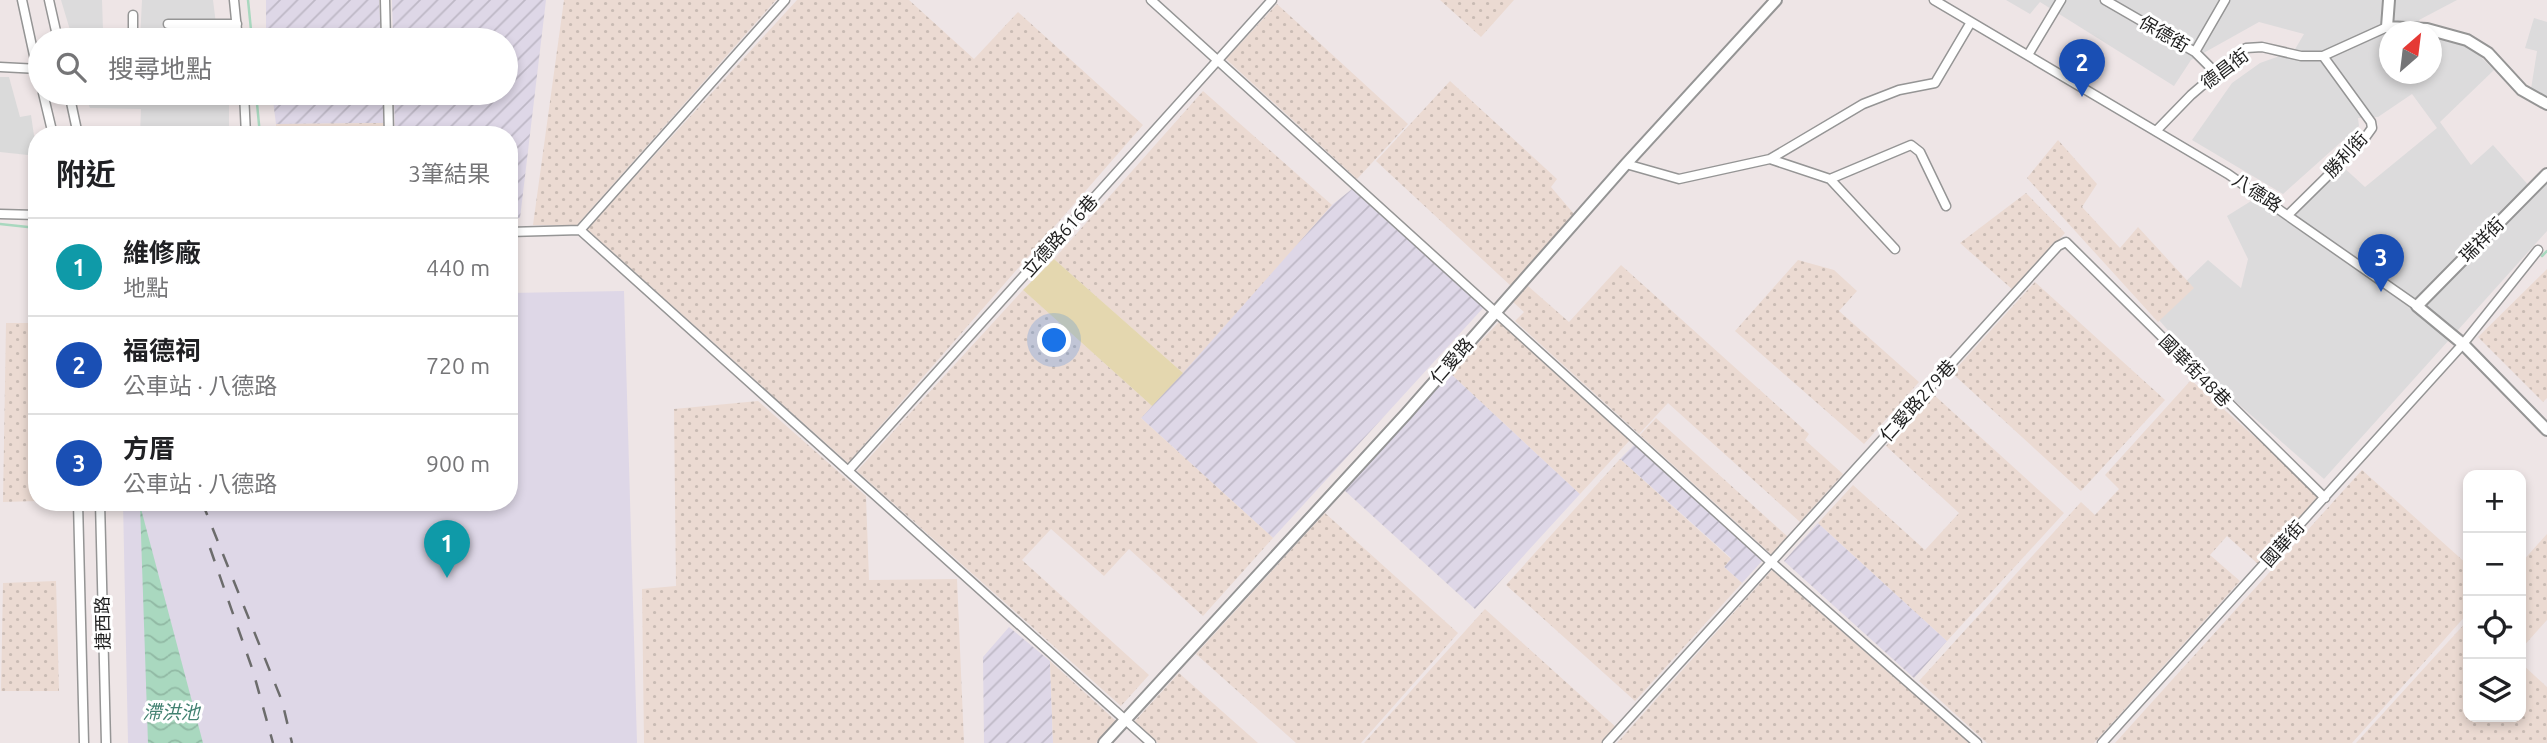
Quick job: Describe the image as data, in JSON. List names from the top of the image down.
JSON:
{
  "streets": {
    "street": [
      "保德街",
      "德昌街",
      "勝利街",
      "八德路",
      "立德路616巷",
      "瑞祥街",
      "仁愛路",
      "國華街48巷",
      "仁愛路279巷",
      "國華街",
      "捷西路"
    ]
  },
  "crossings": [
    ["保德街", "德昌街"],
    ["德昌街", "勝利街"],
    ["德昌街", "八德路"],
    ["勝利街", "八德路"],
    ["八德路", "瑞祥街"],
    ["八德路", "國華街"],
    ["國華街48巷", "仁愛路279巷"],
    ["國華街48巷", "國華街"]
  ],
  "water": ["滯洪池"],
  "north": "top right",
  "page": {
    "search": "搜尋地點",
    "pins": ["2", "3", "1"],
    "heading": ["附近", "3筆結果"],
    "list": [
      {
        "mark": "1",
        "name": "維修廠",
        "note": "地點",
        "value": "440 m"
      },
      {
        "mark": "2",
        "name": "福德祠",
        "note": "公車站 · 八德路",
        "value": "720 m"
      },
      {
        "mark": "3",
        "name": "方厝",
        "note": "公車站 · 八德路",
        "value": "900 m"
      }
    ],
    "map_buttons": ["+", "−"]
  }
}
